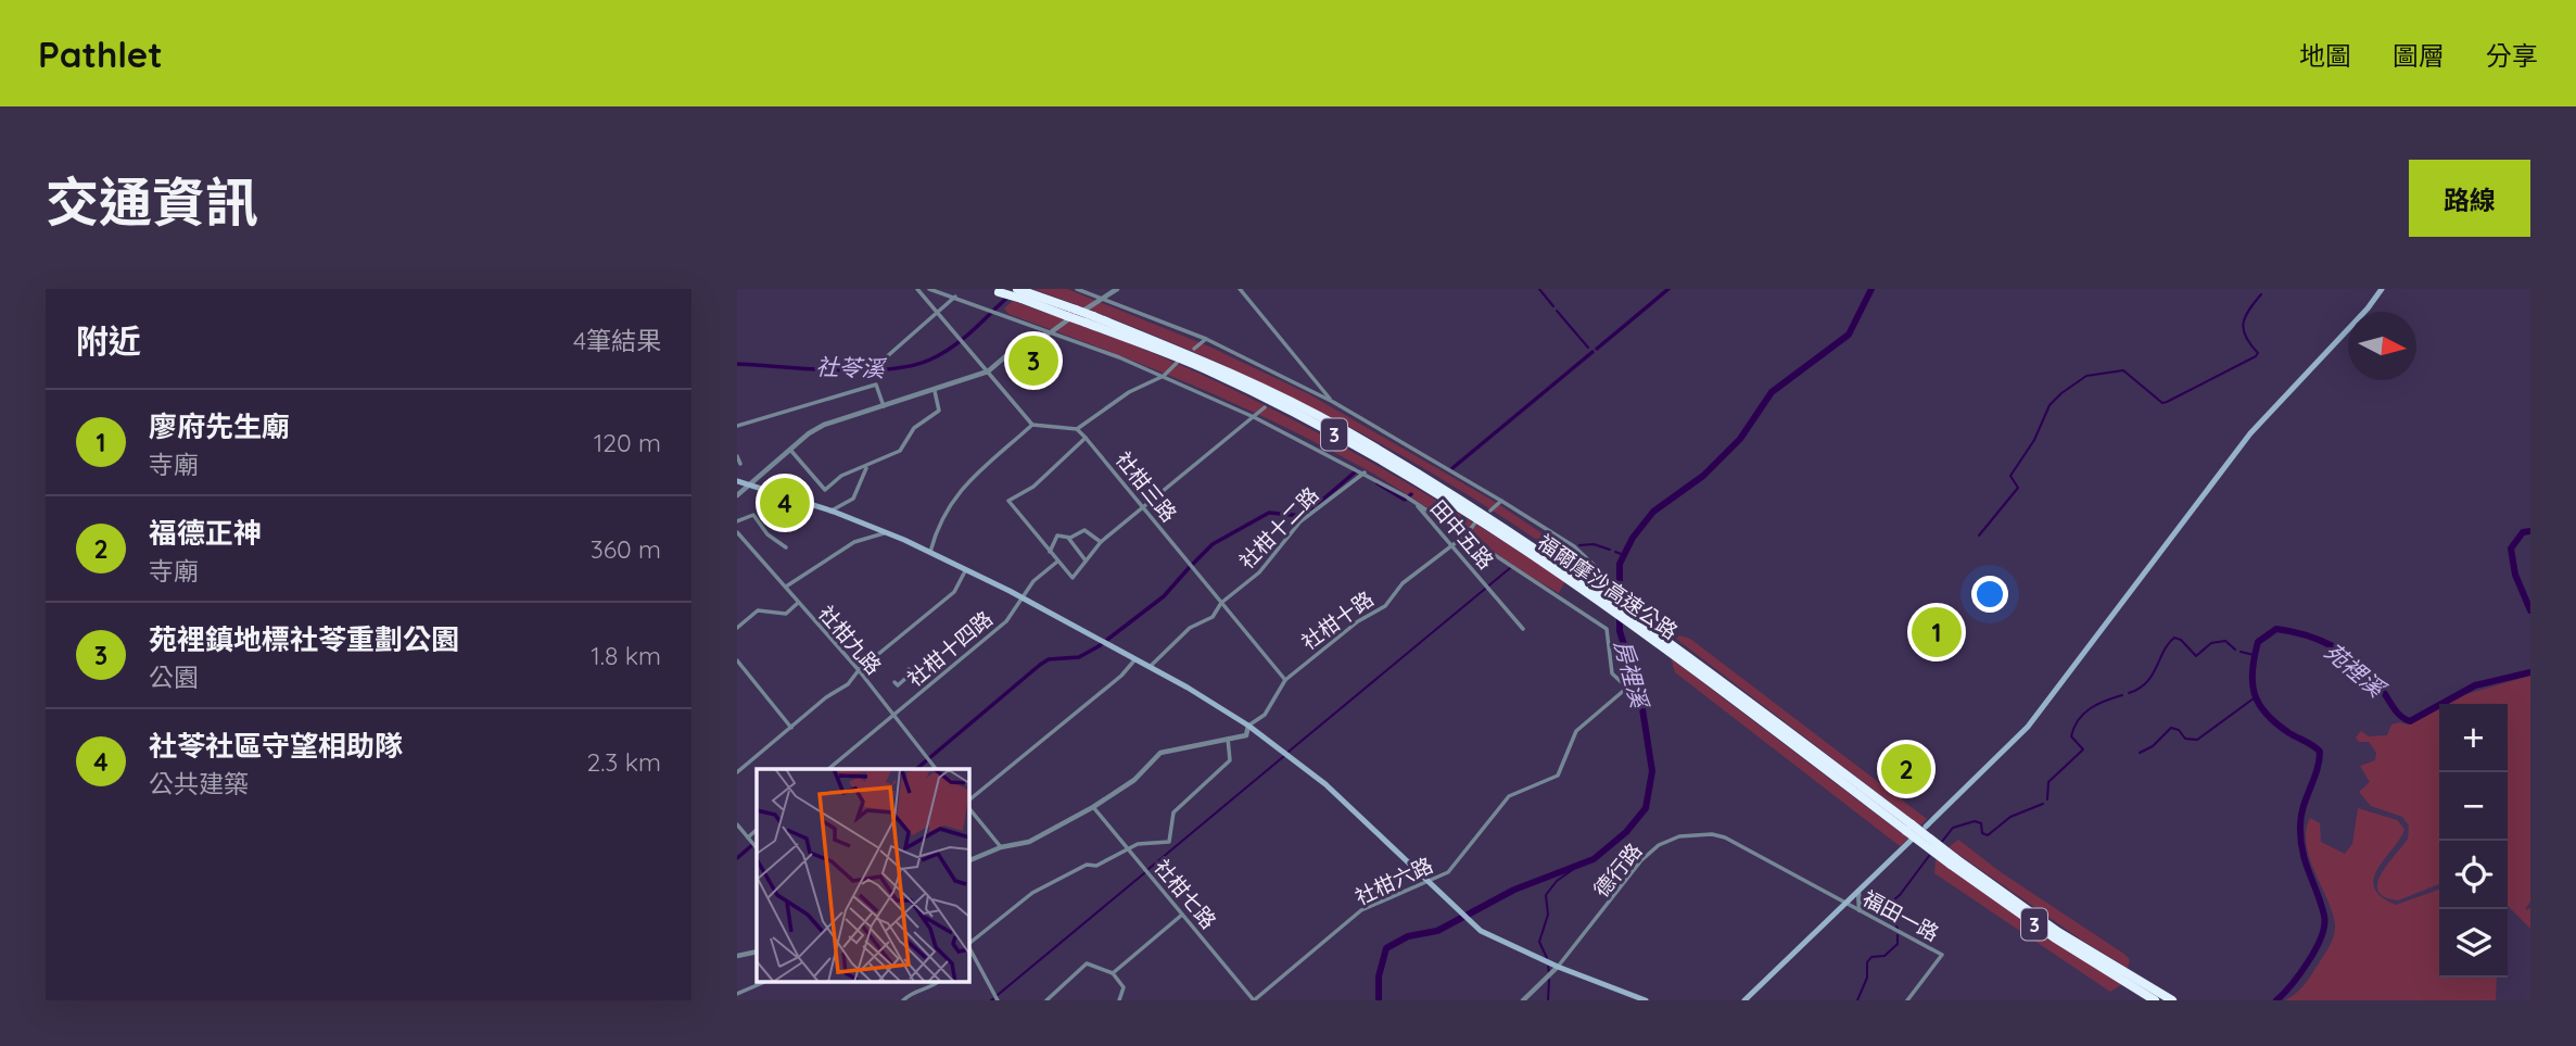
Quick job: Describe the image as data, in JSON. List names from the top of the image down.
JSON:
{
  "streets": {
    "highway": ["3", "福爾摩沙高速公路"],
    "street": [
      "社柑三路",
      "社柑十二路",
      "田中五路",
      "社柑十路",
      "社柑九路",
      "社柑十四路",
      "德行路",
      "社柑六路",
      "社柑七路",
      "福田一路"
    ]
  },
  "crossings": [
    ["社柑三路", "社柑十二路"],
    ["社柑三路", "社柑十路"],
    ["田中五路", "社柑十路"],
    ["社柑十路", "社柑六路"],
    ["社柑九路", "社柑十四路"],
    ["德行路", "福田一路"],
    ["社柑六路", "社柑七路"]
  ],
  "water": ["社苓溪", "苑裡溪", "房裡溪"],
  "north": "right",
  "page": {
    "header": "Pathlet",
    "nav": ["地圖", "圖層", "分享"],
    "title": "交通資訊",
    "buttons": "路線",
    "heading": ["附近", "4筆結果"],
    "pins": [
      "3",
      "4",
      "1",
      "2"
    ],
    "list": [
      {
        "mark": "1",
        "name": "廖府先生廟",
        "note": "寺廟",
        "value": "120 m"
      },
      {
        "mark": "2",
        "name": "福德正神",
        "note": "寺廟",
        "value": "360 m"
      },
      {
        "mark": "3",
        "name": "苑裡鎮地標社苓重劃公園",
        "note": "公園",
        "value": "1.8 km"
      },
      {
        "mark": "4",
        "name": "社苓社區守望相助隊",
        "note": "公共建築",
        "value": "2.3 km"
      }
    ],
    "map_buttons": ["+", "−"]
  }
}
